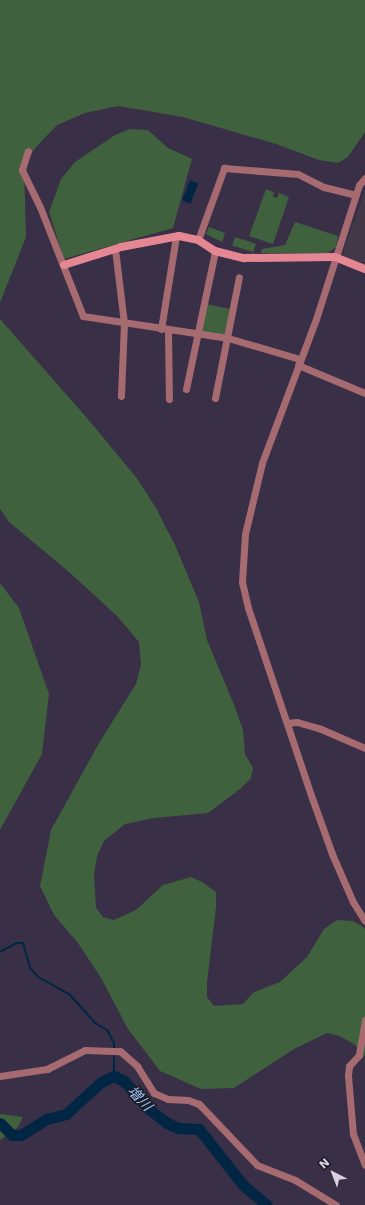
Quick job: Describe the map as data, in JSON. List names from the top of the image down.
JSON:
{
  "water": ["増川"],
  "north": "top left"
}
